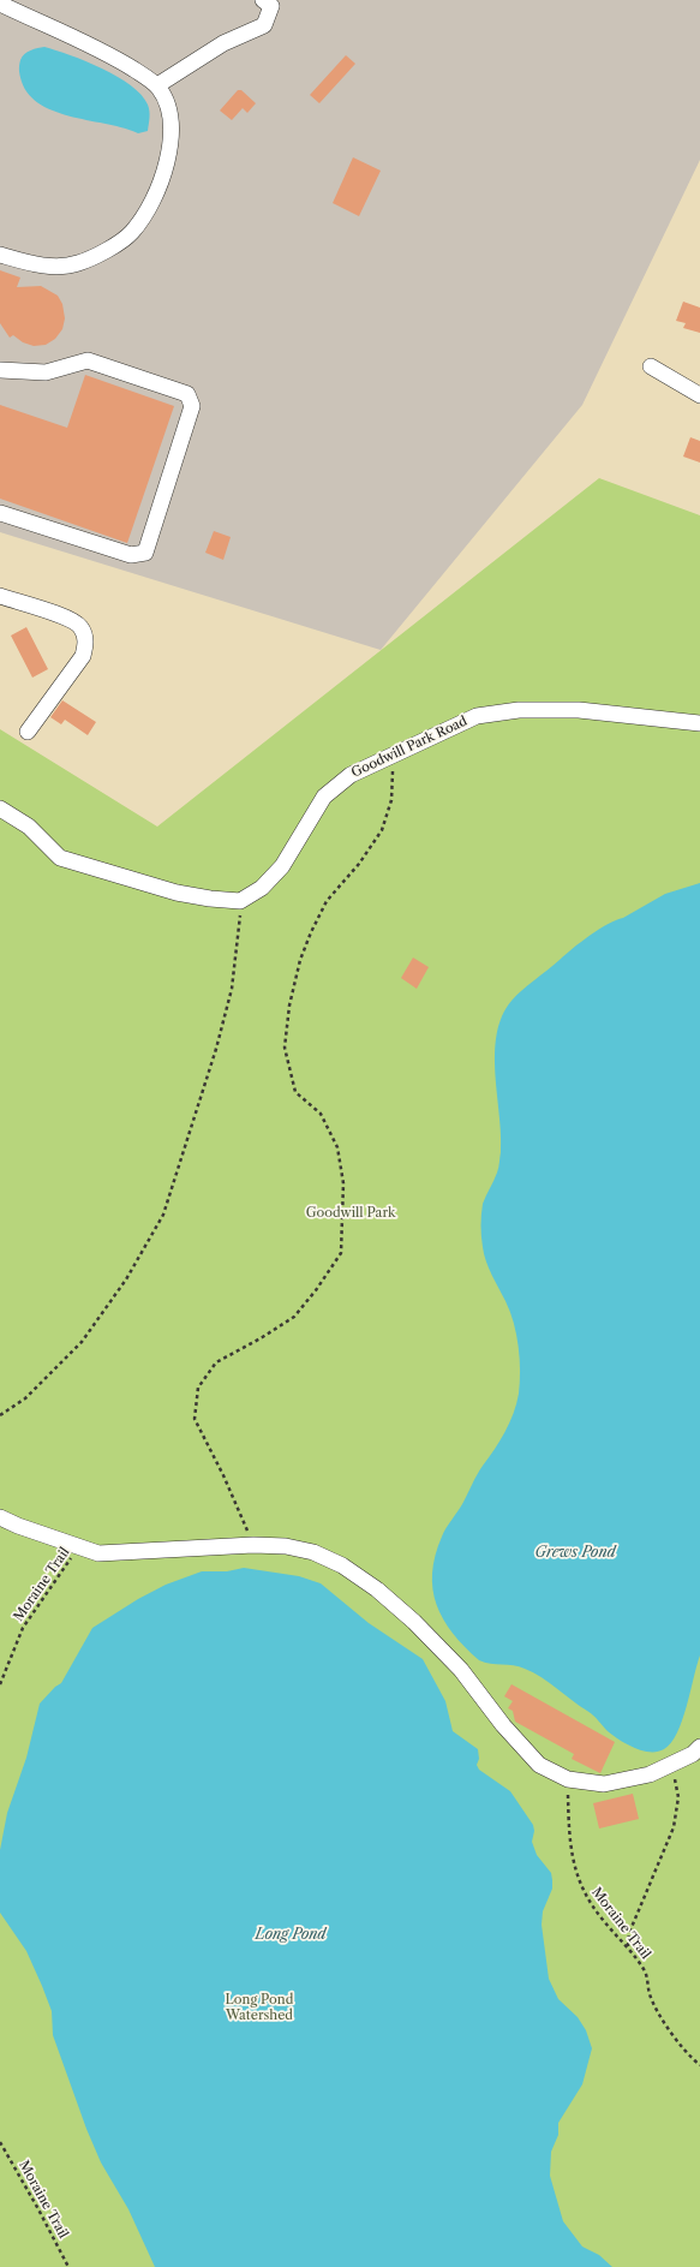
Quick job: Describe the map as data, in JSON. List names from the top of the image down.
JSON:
{
  "streets": {
    "street": ["Goodwill Park Road"],
    "path": ["Moraine Trail"]
  },
  "water": ["Grews Pond", "Long Pond"],
  "parks": ["Goodwill Park", "Long Pond Watershed"]
}
